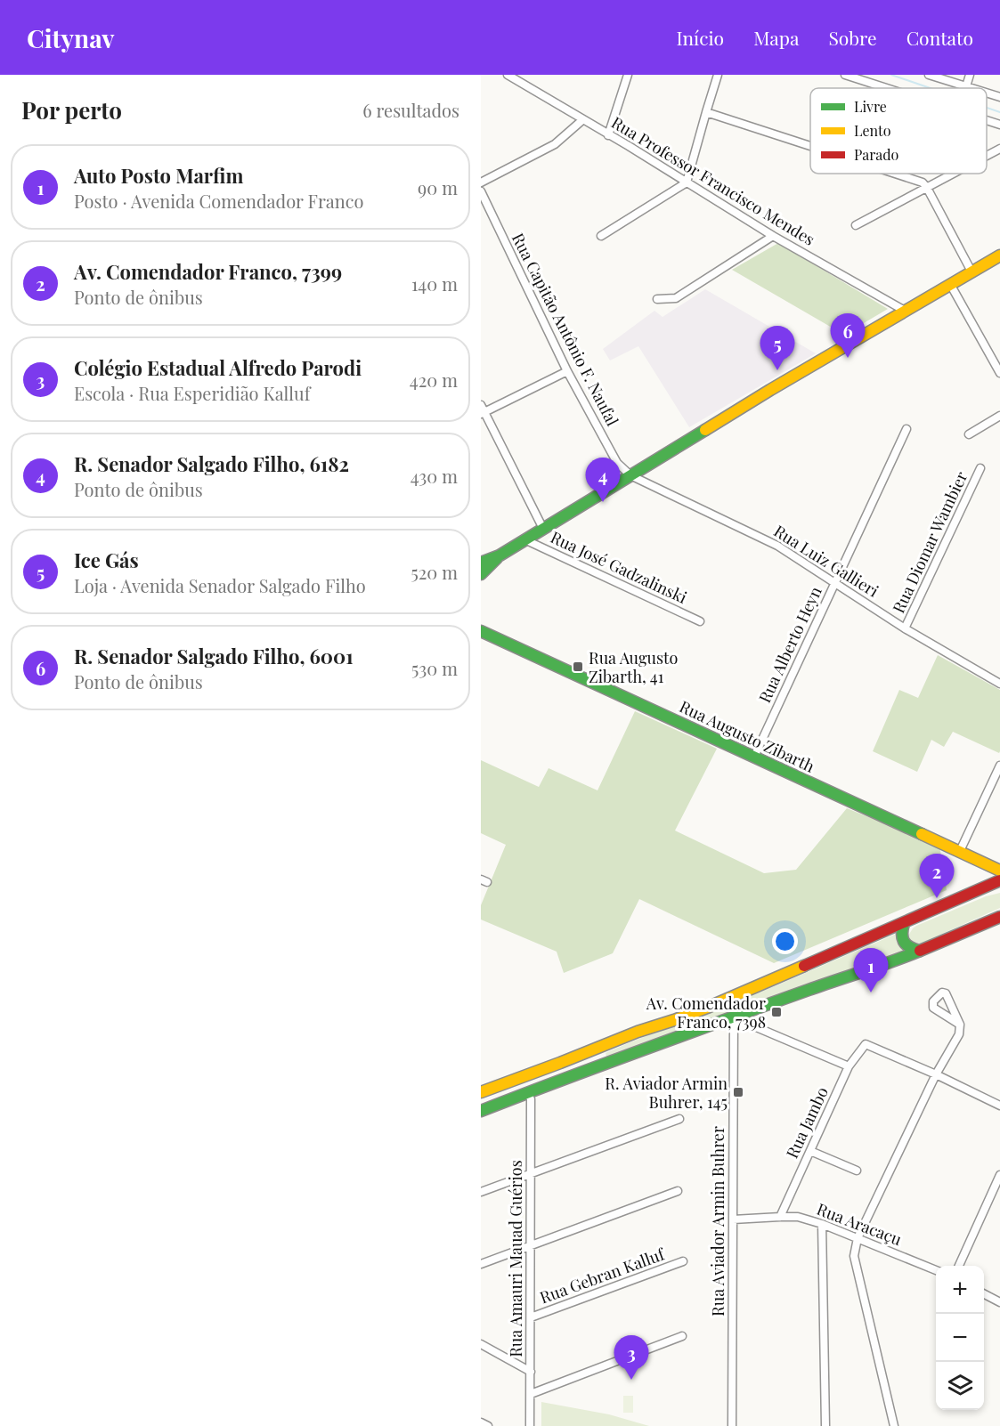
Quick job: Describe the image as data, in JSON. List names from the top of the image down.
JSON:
{
  "streets": {
    "main road": ["Rua Augusto Zibarth"],
    "street": [
      "Rua Professor Francisco Mendes",
      "Rua Capitão Antônio F. Naufal",
      "Rua Diomar Wambier",
      "Rua Luiz Gallieri",
      "Rua José Gadzalinski",
      "Rua Alberto Heyn",
      "Rua Jambo",
      "Rua Aviador Armin Buhrer",
      "Rua Aracaçu",
      "Rua Amauri Mauad Guérios",
      "Rua Gebran Kalluf"
    ]
  },
  "crossings": [
    ["Rua Capitão Antônio F. Naufal", "Rua Luiz Gallieri"],
    ["Rua Diomar Wambier", "Rua Luiz Gallieri"],
    ["Rua Luiz Gallieri", "Rua Alberto Heyn"],
    ["Rua Alberto Heyn", "Rua Augusto Zibarth"],
    ["Rua Jambo", "Rua Aracaçu"],
    ["Rua Aviador Armin Buhrer", "Rua Aracaçu"],
    ["Rua Amauri Mauad Guérios", "Rua Gebran Kalluf"]
  ],
  "places": {
    "transit": ["Rua Augusto Zibarth, 41", "Av. Comendador Franco, 7398", "R. Aviador Armin Buhrer, 145"]
  },
  "legend": ["Livre", "Lento", "Parado"],
  "page": {
    "header": "Citynav",
    "nav": [
      "Início",
      "Mapa",
      "Sobre",
      "Contato"
    ],
    "heading": ["Por perto", "6 resultados"],
    "list": [
      {
        "mark": "1",
        "name": "Auto Posto Marfim",
        "note": "Posto · Avenida Comendador Franco",
        "value": "90 m"
      },
      {
        "mark": "2",
        "name": "Av. Comendador Franco, 7399",
        "note": "Ponto de ônibus",
        "value": "140 m"
      },
      {
        "mark": "3",
        "name": "Colégio Estadual Alfredo Parodi",
        "note": "Escola · Rua Esperidião Kalluf",
        "value": "420 m"
      },
      {
        "mark": "4",
        "name": "R. Senador Salgado Filho, 6182",
        "note": "Ponto de ônibus",
        "value": "430 m"
      },
      {
        "mark": "5",
        "name": "Ice Gás",
        "note": "Loja · Avenida Senador Salgado Filho",
        "value": "520 m"
      },
      {
        "mark": "6",
        "name": "R. Senador Salgado Filho, 6001",
        "note": "Ponto de ônibus",
        "value": "530 m"
      }
    ],
    "pins": [
      "6",
      "5",
      "4",
      "2",
      "1",
      "3"
    ],
    "map_buttons": ["+", "−"]
  }
}
